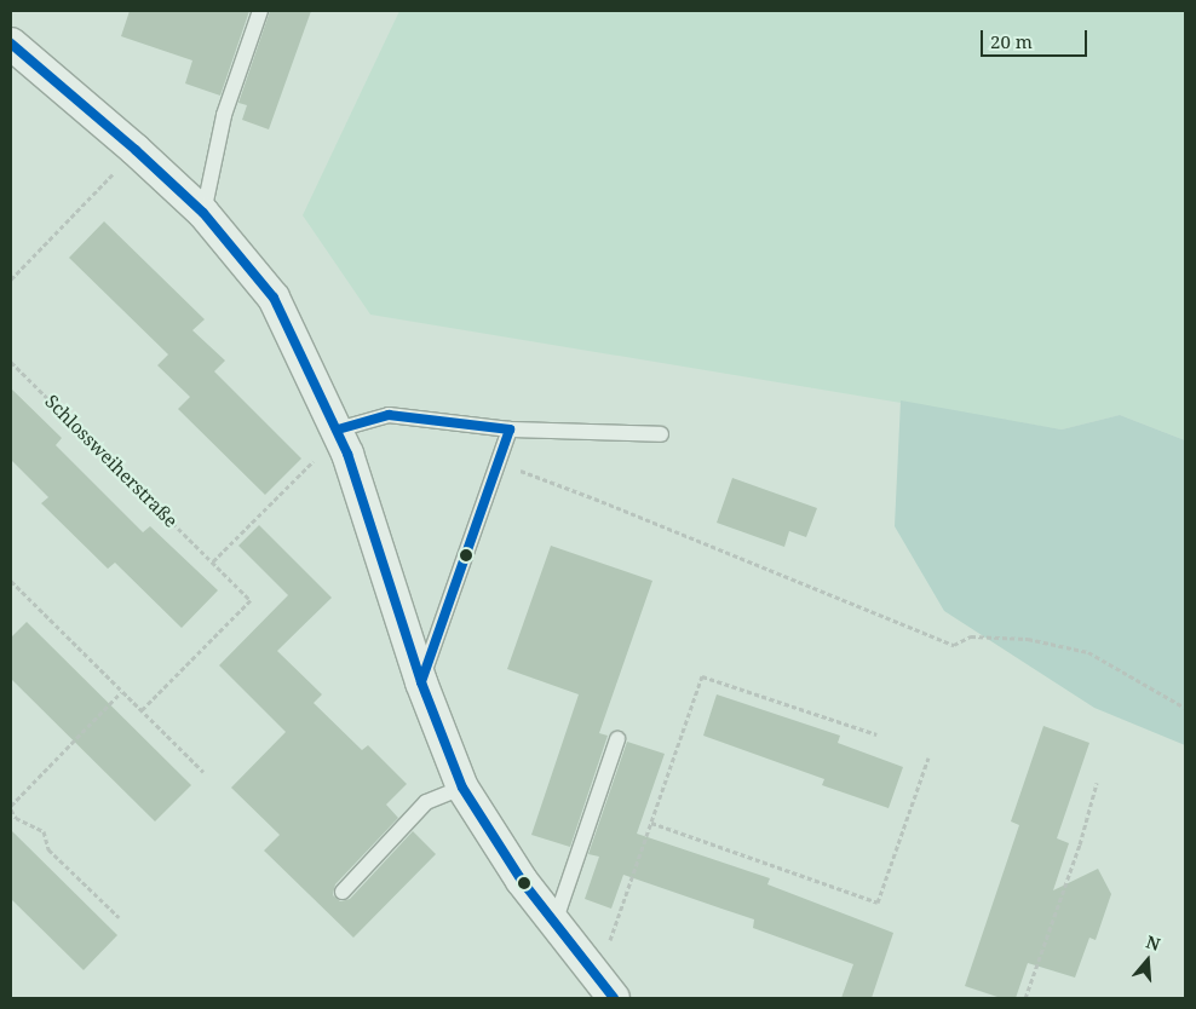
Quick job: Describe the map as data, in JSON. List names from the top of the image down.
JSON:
{
  "streets": {
    "path": ["Schlossweiherstraße"]
  },
  "scale_bar": "20 m",
  "north": "top"
}
